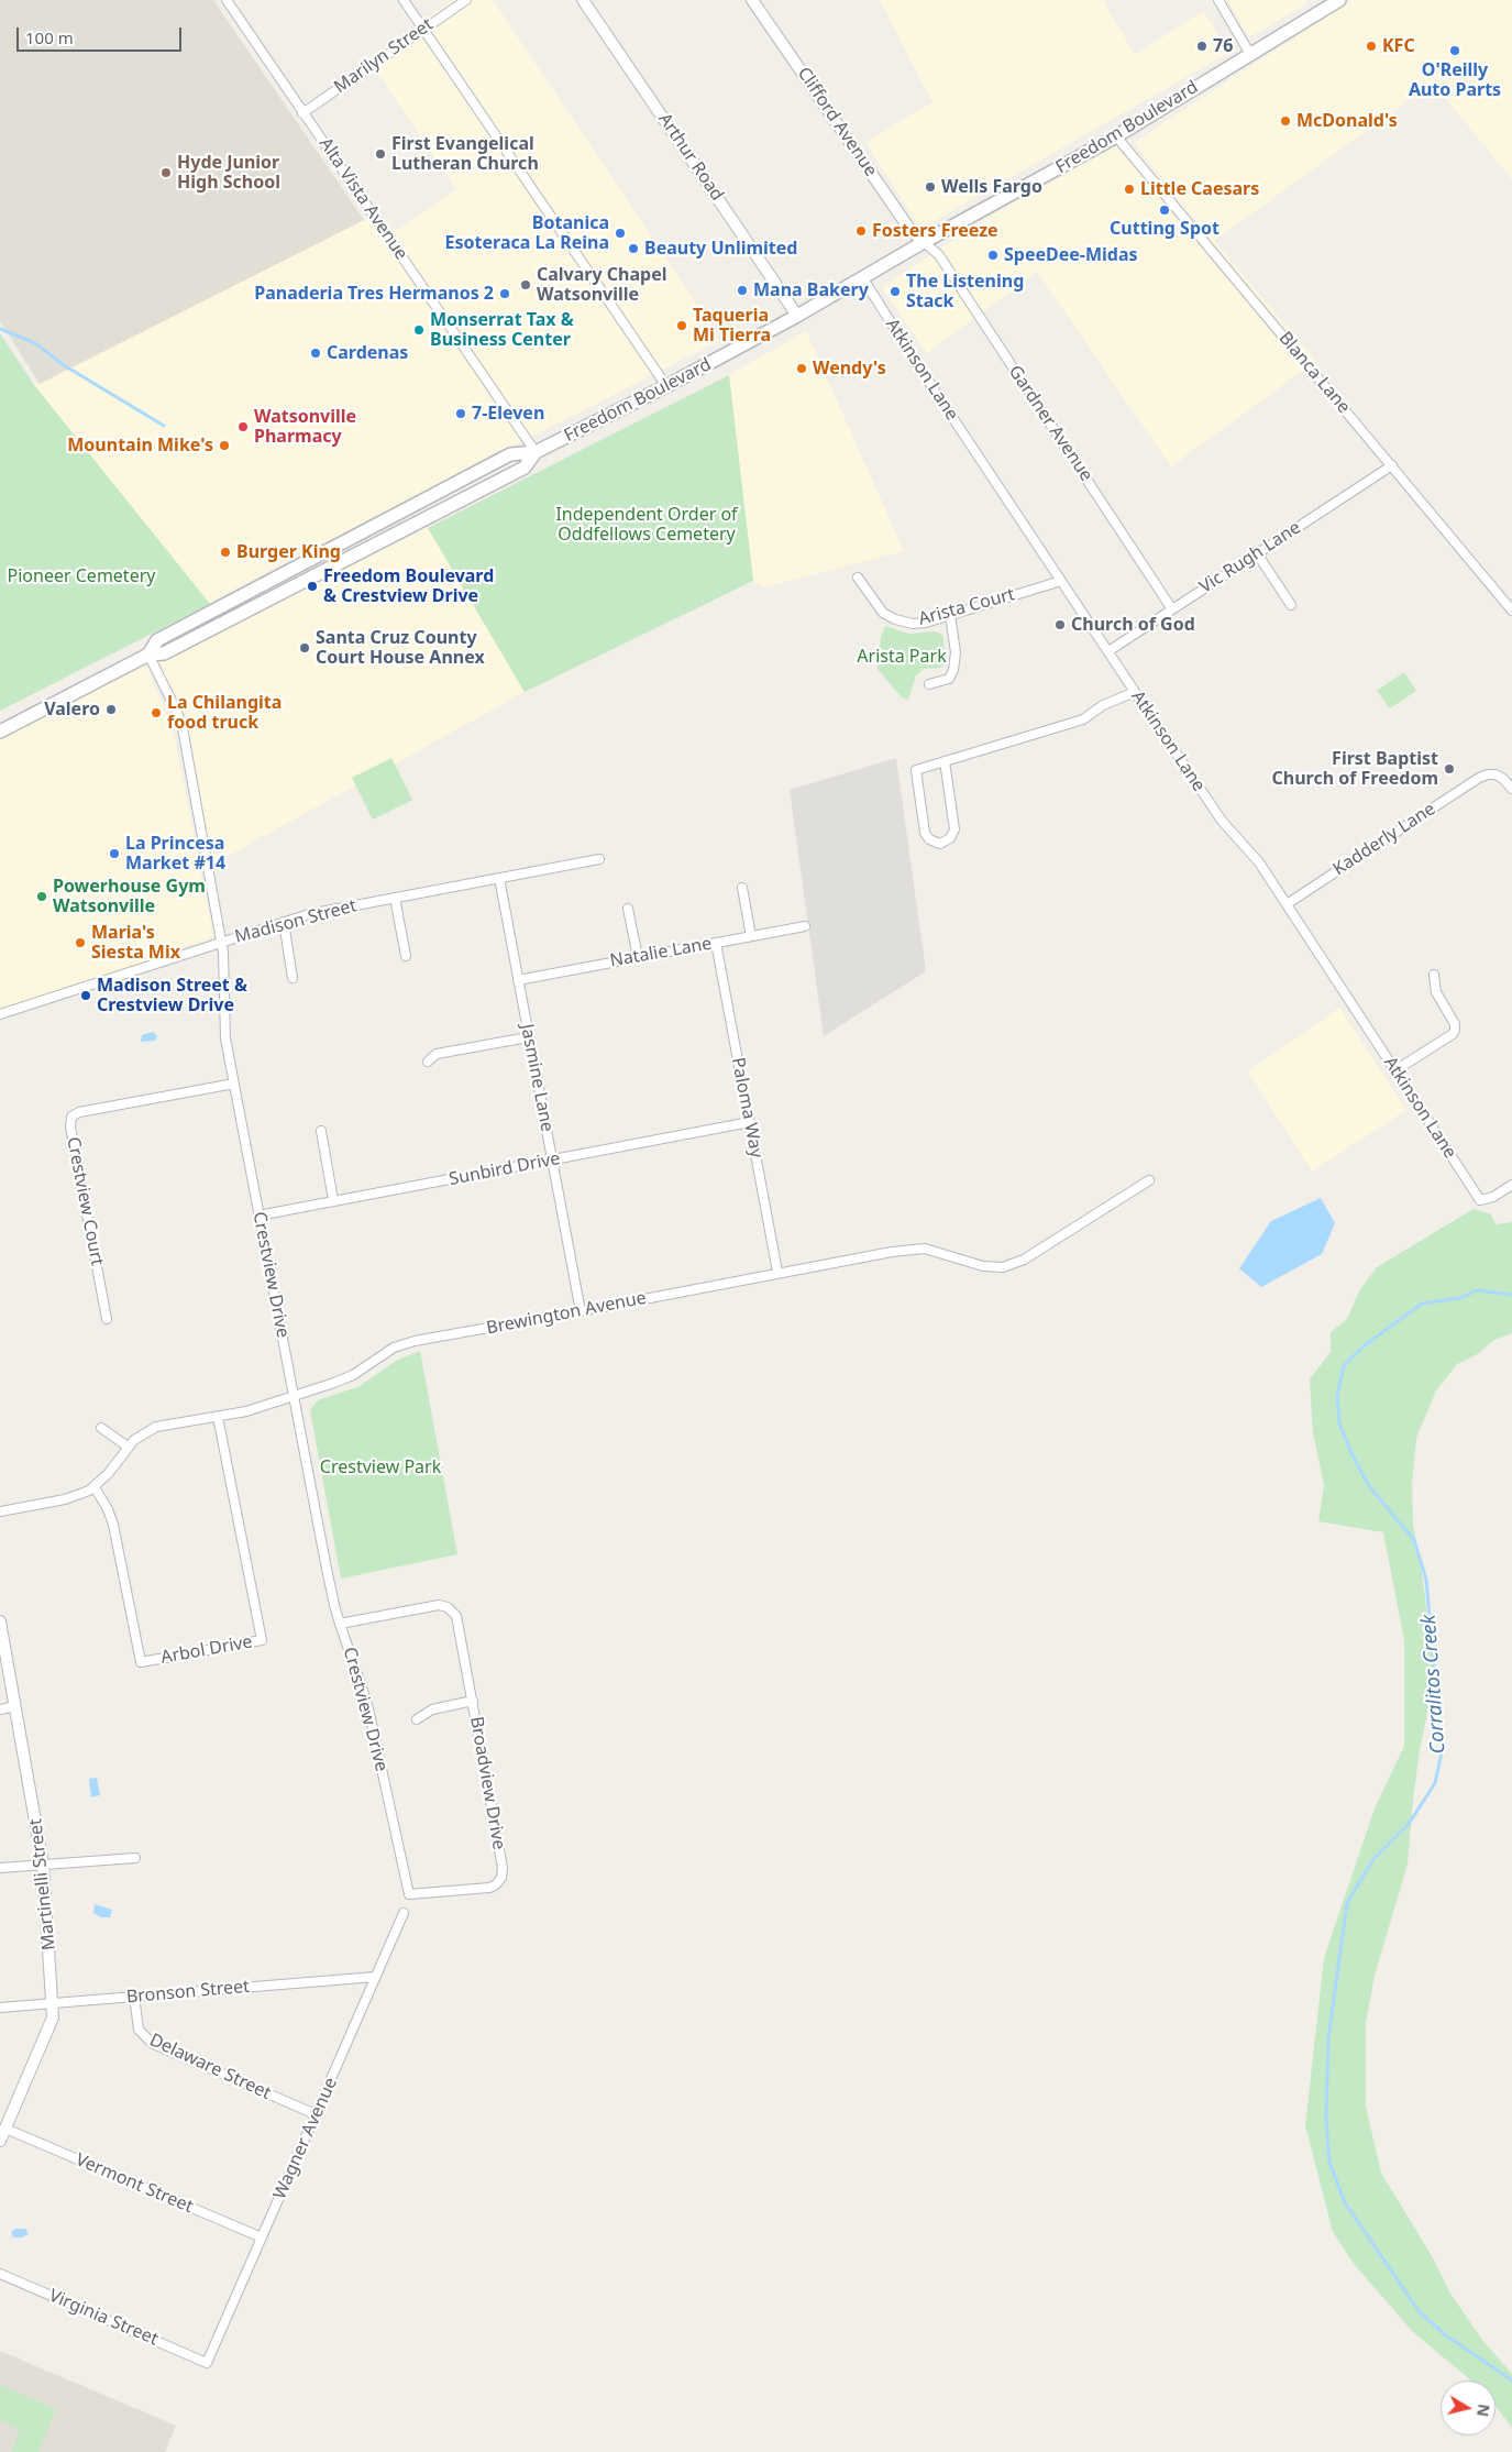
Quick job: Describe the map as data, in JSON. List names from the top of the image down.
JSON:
{
  "streets": {
    "main road": ["Freedom Boulevard"],
    "street": [
      "Marilyn Street",
      "Clifford Avenue",
      "Arthur Road",
      "Alta Vista Avenue",
      "Atkinson Lane",
      "Blanca Lane",
      "Gardner Avenue",
      "Vic Rugh Lane",
      "Arista Court",
      "Kadderly Lane",
      "Madison Street",
      "Natalie Lane",
      "Jasmine Lane",
      "Paloma Way",
      "Sunbird Drive",
      "Crestview Court",
      "Crestview Drive",
      "Brewington Avenue",
      "Arbol Drive",
      "Broadview Drive",
      "Martinelli Street",
      "Bronson Street",
      "Delaware Street",
      "Wagner Avenue",
      "Vermont Street",
      "Virginia Street"
    ]
  },
  "crossings": [
    ["Marilyn Street", "Alta Vista Avenue"],
    ["Clifford Avenue", "Freedom Boulevard"],
    ["Clifford Avenue", "Gardner Avenue"],
    ["Freedom Boulevard", "Arthur Road"],
    ["Freedom Boulevard", "Alta Vista Avenue"],
    ["Freedom Boulevard", "Atkinson Lane"],
    ["Freedom Boulevard", "Blanca Lane"],
    ["Freedom Boulevard", "Gardner Avenue"],
    ["Freedom Boulevard", "Crestview Drive"],
    ["Atkinson Lane", "Vic Rugh Lane"],
    ["Atkinson Lane", "Arista Court"],
    ["Atkinson Lane", "Kadderly Lane"],
    ["Blanca Lane", "Vic Rugh Lane"],
    ["Gardner Avenue", "Vic Rugh Lane"],
    ["Madison Street", "Jasmine Lane"],
    ["Madison Street", "Crestview Drive"],
    ["Natalie Lane", "Jasmine Lane"],
    ["Natalie Lane", "Paloma Way"],
    ["Jasmine Lane", "Sunbird Drive"],
    ["Jasmine Lane", "Brewington Avenue"],
    ["Paloma Way", "Sunbird Drive"],
    ["Paloma Way", "Brewington Avenue"],
    ["Sunbird Drive", "Crestview Drive"],
    ["Crestview Court", "Crestview Drive"],
    ["Crestview Drive", "Brewington Avenue"],
    ["Crestview Drive", "Broadview Drive"],
    ["Brewington Avenue", "Arbol Drive"],
    ["Martinelli Street", "Bronson Street"],
    ["Martinelli Street", "Vermont Street"],
    ["Bronson Street", "Delaware Street"],
    ["Bronson Street", "Wagner Avenue"],
    ["Delaware Street", "Wagner Avenue"],
    ["Wagner Avenue", "Vermont Street"],
    ["Wagner Avenue", "Virginia Street"]
  ],
  "water": ["Corralitos Creek"],
  "parks": [
    "Independent Order of Oddfellows Cemetery",
    "Pioneer Cemetery",
    "Arista Park",
    "Crestview Park"
  ],
  "places": [
    "76",
    "KFC",
    "O'Reilly Auto Parts",
    "McDonald's",
    "First Evangelical Lutheran Church",
    "Hyde Junior High School",
    "Wells Fargo",
    "Little Caesars",
    "Cutting Spot",
    "Fosters Freeze",
    "Botanica Esoteraca La Reina",
    "Beauty Unlimited",
    "SpeeDee-Midas",
    "Calvary Chapel Watsonville",
    "Mana Bakery",
    "The Listening Stack",
    "Panaderia Tres Hermanos 2",
    "Taqueria Mi Tierra",
    "Monserrat Tax & Business Center",
    "Cardenas",
    "Wendy's",
    "7-Eleven",
    "Watsonville Pharmacy",
    "Mountain Mike's",
    "Burger King",
    "Freedom Boulevard & Crestview Drive",
    "Church of God",
    "Santa Cruz County Court House Annex",
    "Valero",
    "La Chilangita food truck",
    "First Baptist Church of Freedom",
    "La Princesa Market #14",
    "Powerhouse Gym Watsonville",
    "Maria's Siesta Mix",
    "Madison Street & Crestview Drive"
  ],
  "scale_bar": "100 m",
  "north": "right"
}
